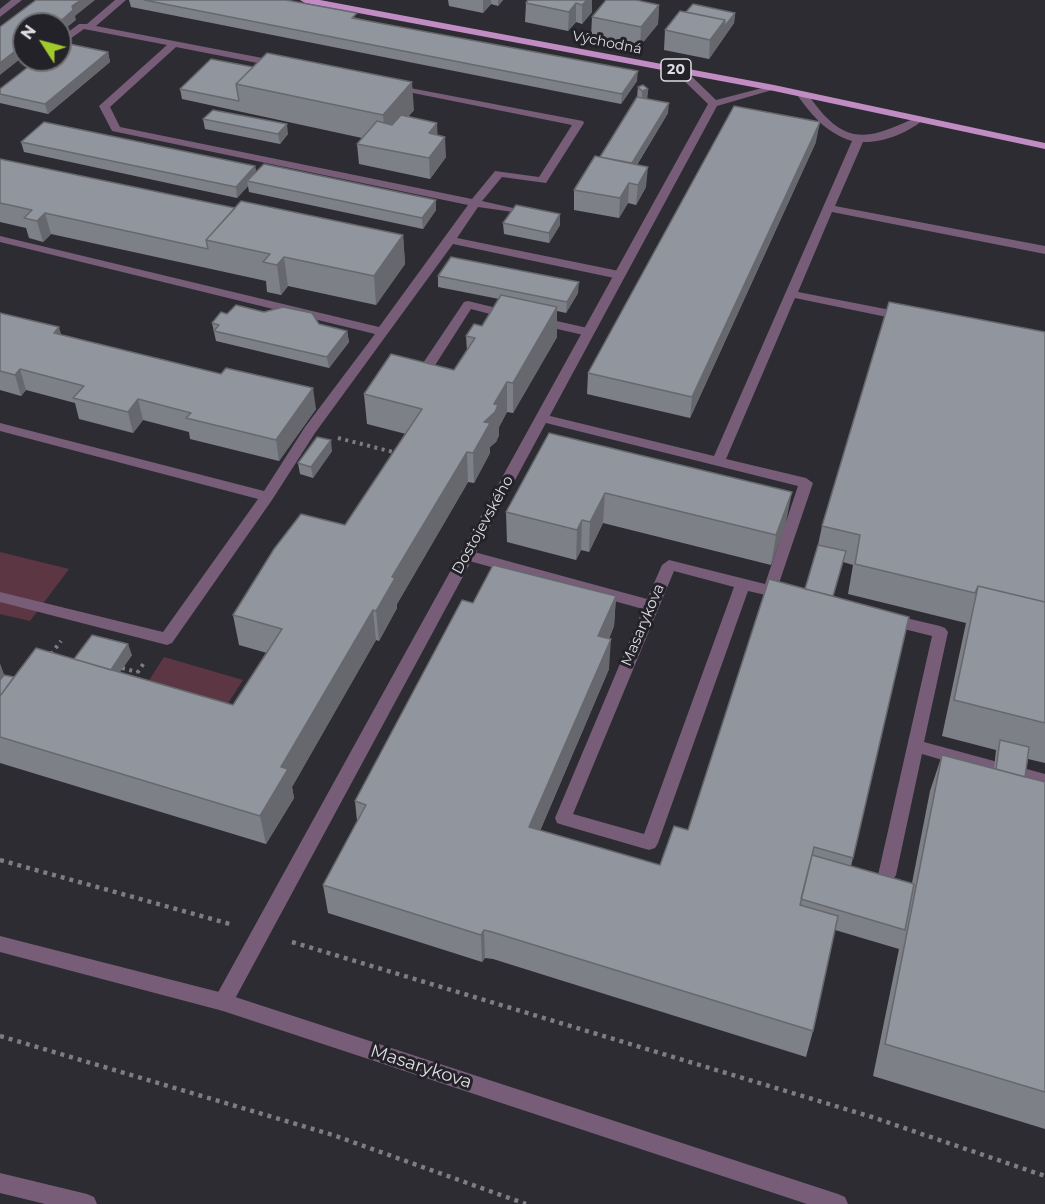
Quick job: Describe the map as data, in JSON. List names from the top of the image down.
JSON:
{
  "streets": {
    "main road": ["Východná", "20"],
    "street": ["Dostojevského", "Masarykova"]
  },
  "crossings": [
    ["Dostojevského", "Masarykova"]
  ],
  "north": "top left"
}
